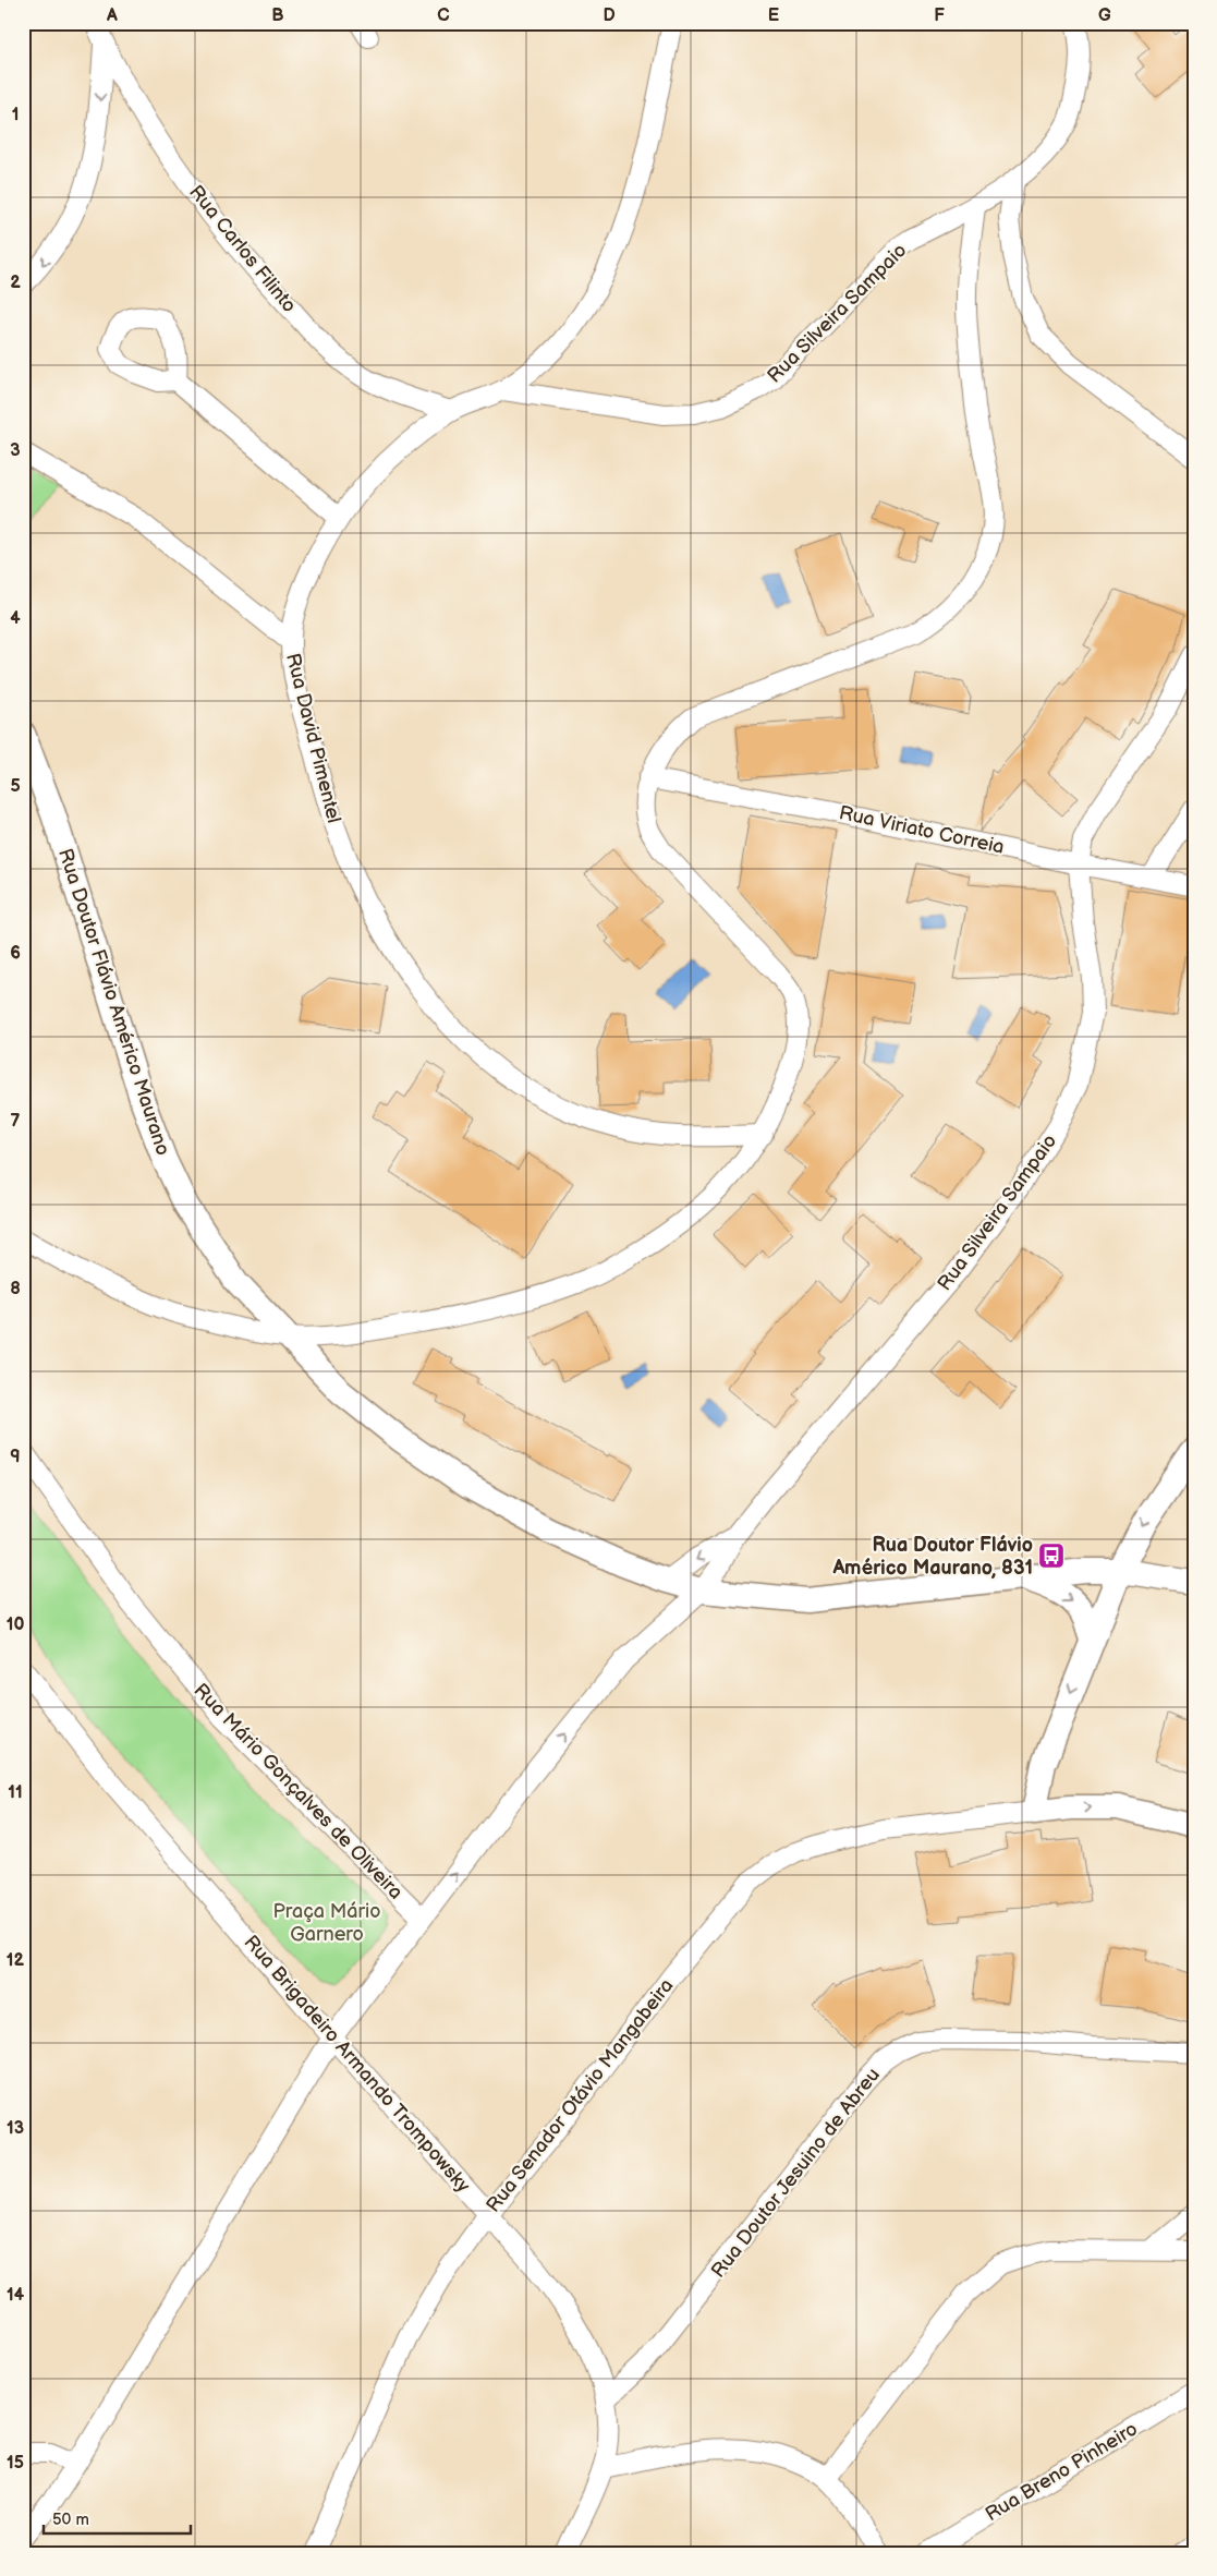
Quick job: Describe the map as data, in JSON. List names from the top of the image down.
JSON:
{
  "streets": {
    "main road": ["Rua Doutor Flávio Américo Maurano", "Rua Senador Otávio Mangabeira"],
    "street": [
      "Rua Carlos Filinto",
      "Rua Silveira Sampaio",
      "Rua David Pimentel",
      "Rua Viriato Correia",
      "Rua Mário Gonçalves de Oliveira",
      "Rua Brigadeiro Armando Trompowsky",
      "Rua Doutor Jesuino de Abreu",
      "Rua Breno Pinheiro"
    ]
  },
  "crossings": [
    ["Rua Carlos Filinto", "Rua David Pimentel"],
    ["Rua Silveira Sampaio", "Rua David Pimentel"],
    ["Rua Silveira Sampaio", "Rua Viriato Correia"],
    ["Rua Silveira Sampaio", "Rua Doutor Flávio Américo Maurano"],
    ["Rua Silveira Sampaio", "Rua Mário Gonçalves de Oliveira"],
    ["Rua Silveira Sampaio", "Rua Brigadeiro Armando Trompowsky"],
    ["Rua Brigadeiro Armando Trompowsky", "Rua Senador Otávio Mangabeira"],
    ["Rua Brigadeiro Armando Trompowsky", "Rua Doutor Jesuino de Abreu"]
  ],
  "parks": ["Praça Mário Garnero"],
  "places": {
    "bus stop": ["Rua Doutor Flávio Américo Maurano, 831"]
  },
  "scale_bar": "50 m",
  "grid": {
    "columns": [
      "A",
      "B",
      "C",
      "D",
      "E",
      "F",
      "G"
    ],
    "rows": [
      "1",
      "2",
      "3",
      "4",
      "5",
      "6",
      "7",
      "8",
      "9",
      "10",
      "11",
      "12",
      "13",
      "14",
      "15"
    ]
  }
}
